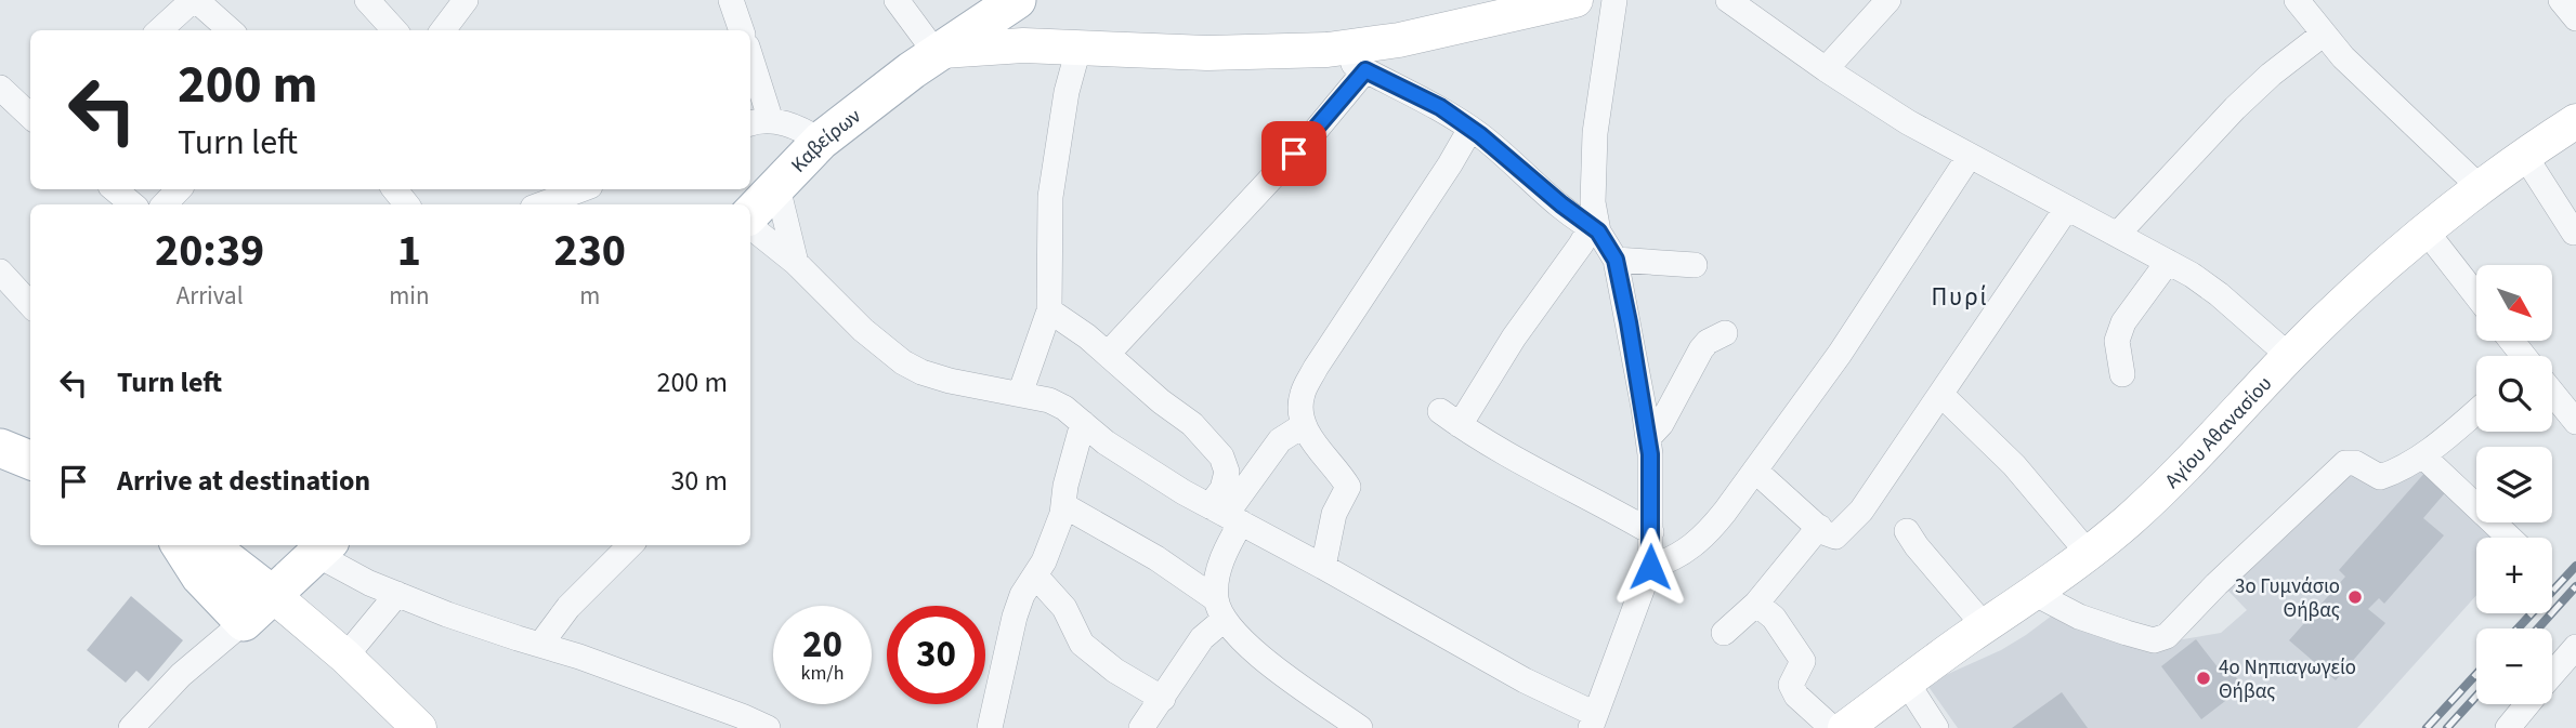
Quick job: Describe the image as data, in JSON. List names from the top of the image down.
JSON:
{
  "streets": {
    "main road": ["Καβείρων", "Αγίου Αθανασίου"]
  },
  "districts": ["Πυρί"],
  "places": ["3ο Γυμνάσιο Θήβας", "4ο Νηπιαγωγείο Θήβας"],
  "north": "bottom right",
  "page": {
    "turn": ["200 m", "Turn left"],
    "eta": [
      "20:39",
      "Arrival",
      "1",
      "min",
      "230",
      "m"
    ],
    "map_buttons": ["+", "−"],
    "list": [
      {
        "name": "Turn left",
        "value": "200 m"
      },
      {
        "name": "Arrive at destination",
        "value": "30 m"
      }
    ],
    "speed": "20 km/h",
    "limit": "30"
  }
}
